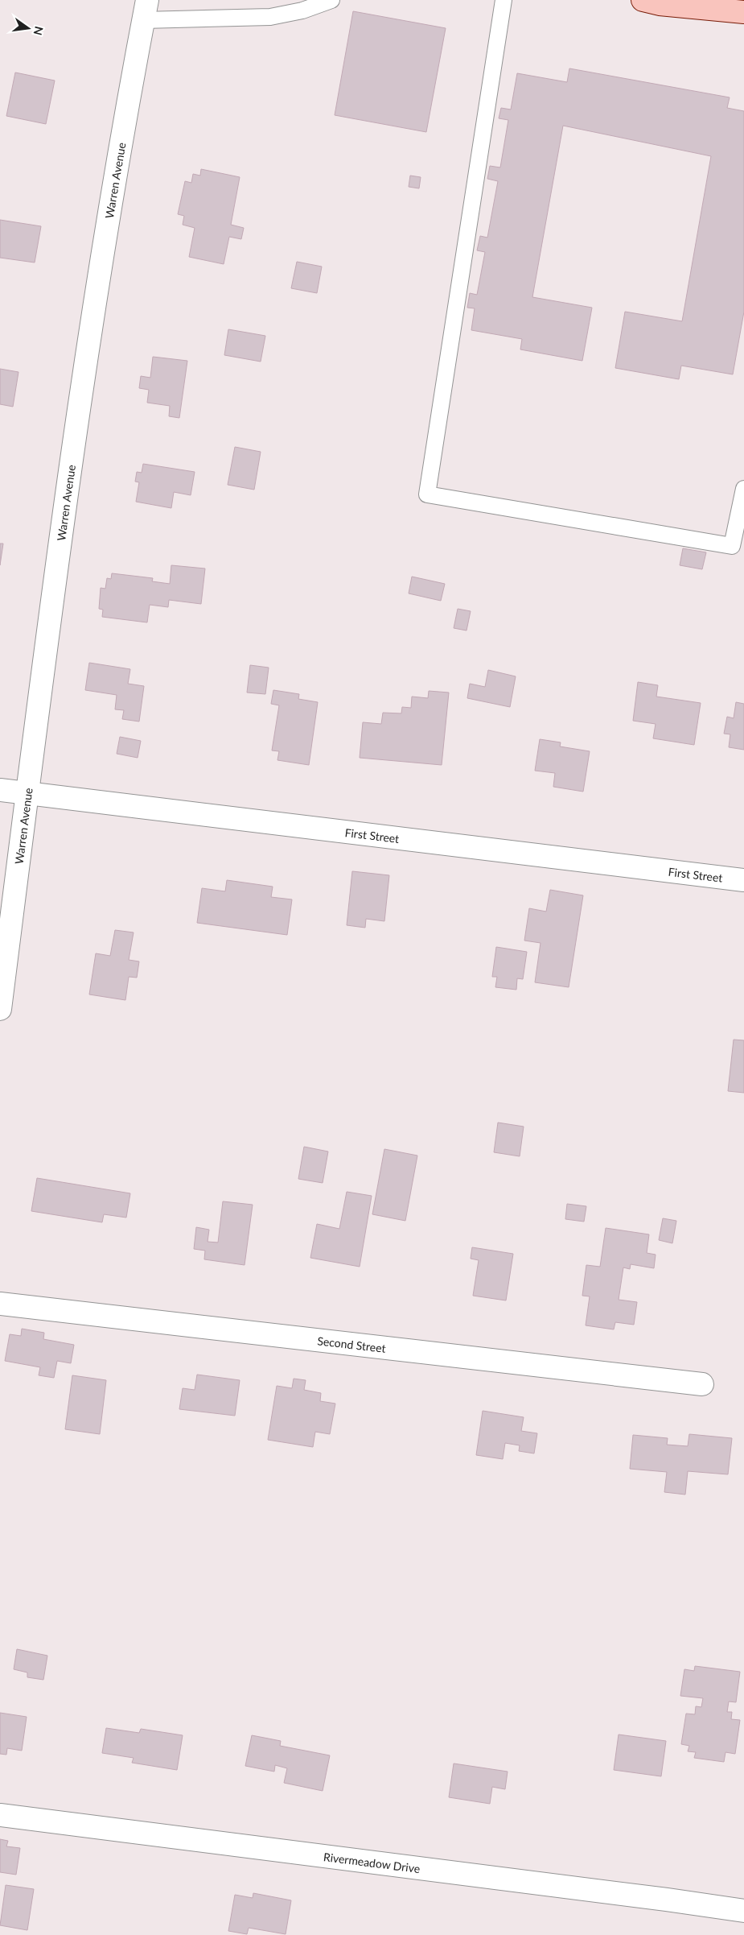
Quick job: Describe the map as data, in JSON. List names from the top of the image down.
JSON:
{
  "streets": {
    "street": [
      "Warren Avenue",
      "First Street",
      "Second Street",
      "Rivermeadow Drive"
    ]
  },
  "crossings": [
    ["Warren Avenue", "First Street"]
  ],
  "north": "right"
}
